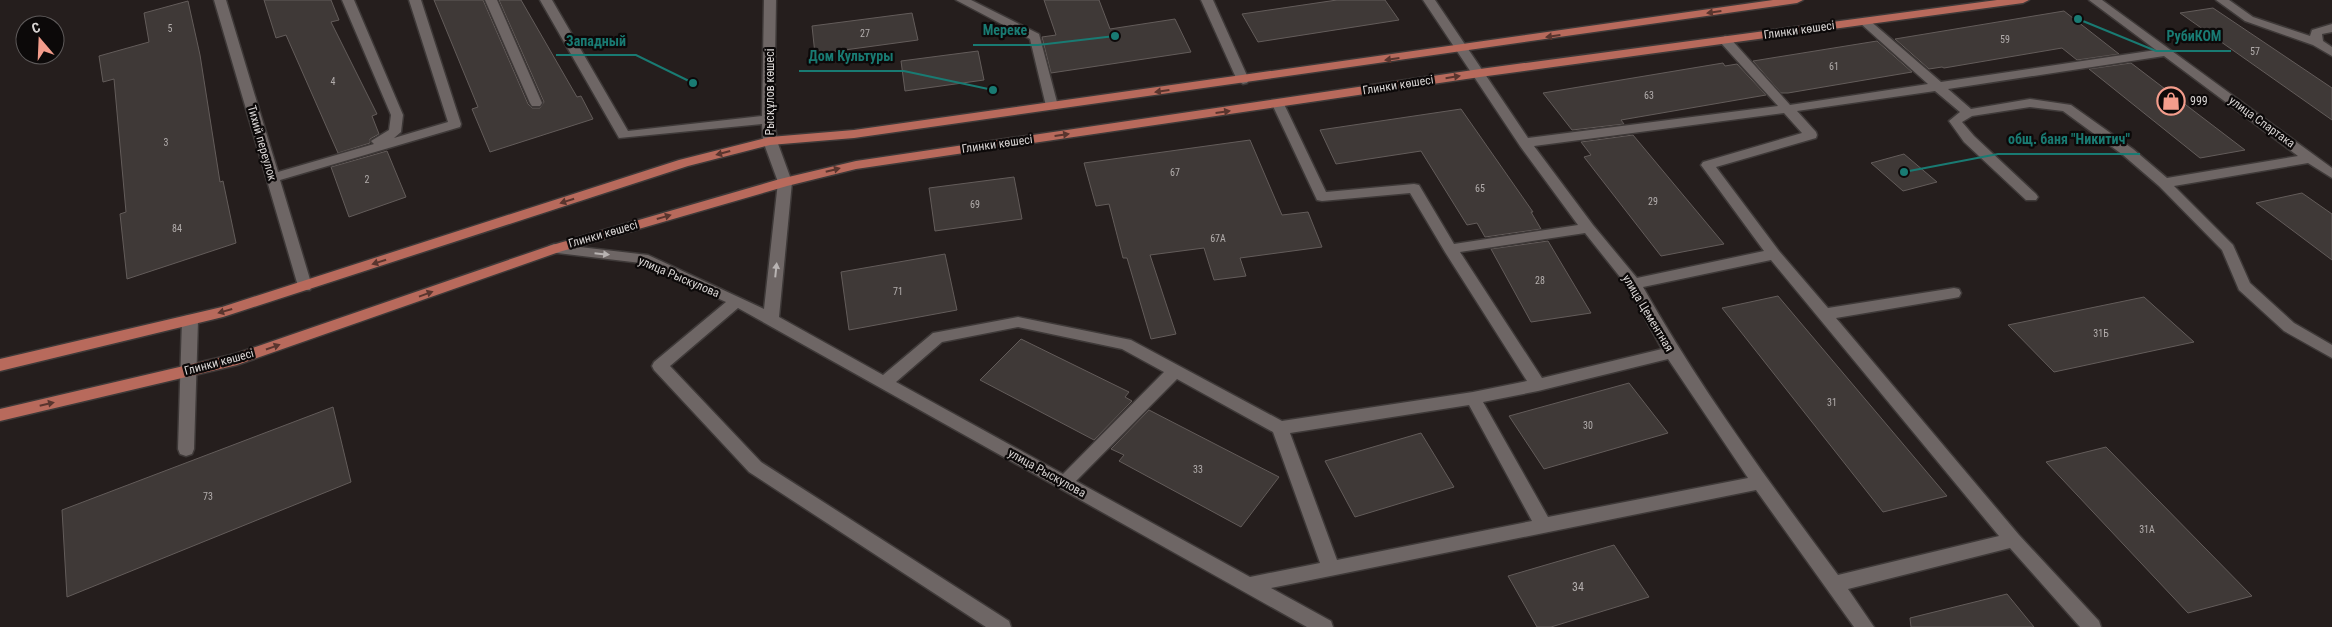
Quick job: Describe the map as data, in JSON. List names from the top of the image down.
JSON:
{
  "streets": {
    "main road": ["Глинки көшесі"],
    "street": [
      "Рысқұлов көшесі",
      "улица Спартака",
      "Тихий переулок",
      "улица Рыскулова",
      "улица Цементная"
    ]
  },
  "crossings": [
    ["Глинки көшесі", "Рысқұлов көшесі"],
    ["Глинки көшесі", "улица Рыскулова"],
    ["Глинки көшесі", "улица Цементная"]
  ],
  "places": {
    "other": [
      "РубиКОМ",
      "Мереке",
      "Западный",
      "Дом Культуры",
      "общ. баня \"Никитич\""
    ],
    "shop": ["999"]
  },
  "house_numbers": [
    "5",
    "27",
    "59",
    "57",
    "61",
    "4",
    "63",
    "3",
    "67",
    "2",
    "65",
    "29",
    "69",
    "84",
    "67А",
    "28",
    "71",
    "31Б",
    "31",
    "30",
    "33",
    "73",
    "31А",
    "34"
  ],
  "north": "top"
}
